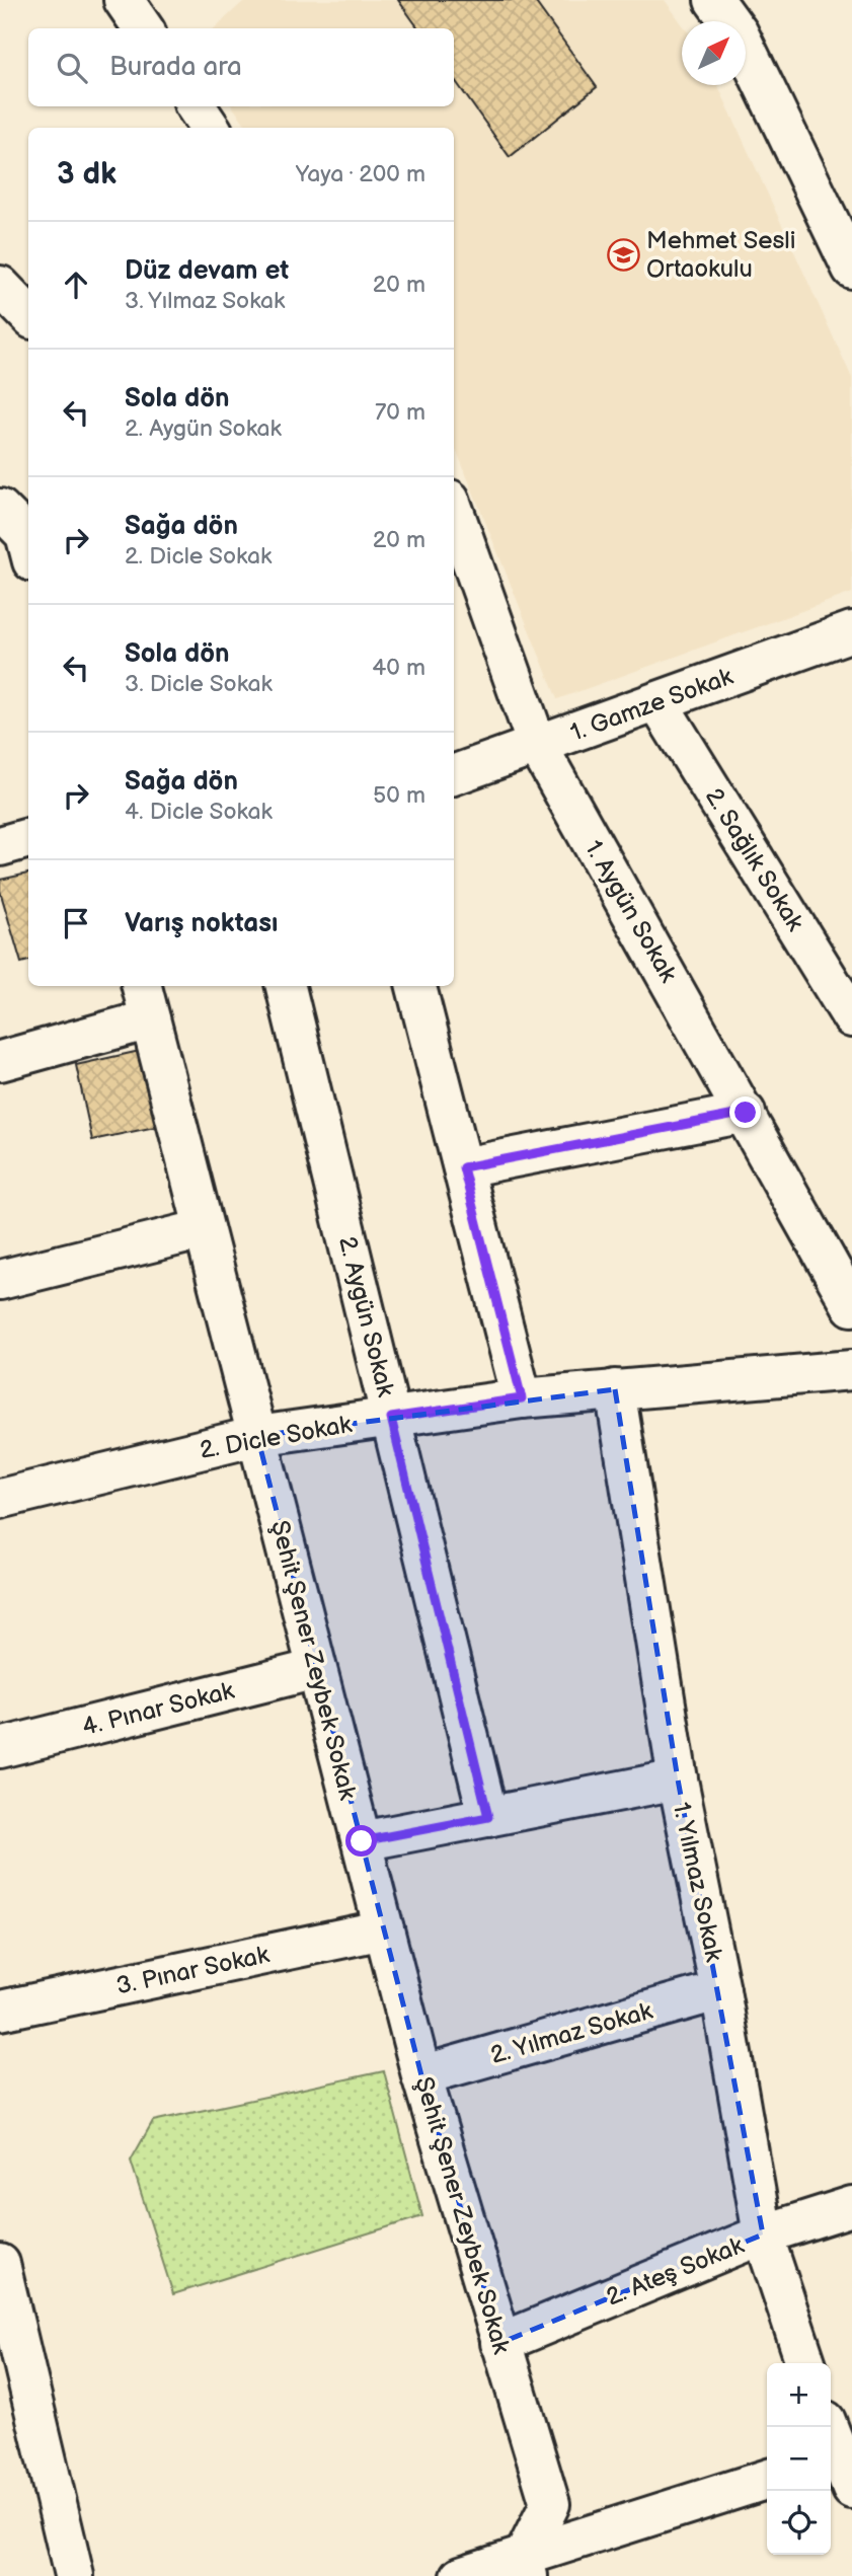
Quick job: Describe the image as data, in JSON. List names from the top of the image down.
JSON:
{
  "streets": {
    "street": [
      "1. Gamze Sokak",
      "2. Sağlık Sokak",
      "1. Aygün Sokak",
      "2. Aygün Sokak",
      "2. Dicle Sokak",
      "Şehit Şener Zeybek Sokak",
      "4. Pınar Sokak",
      "1. Yılmaz Sokak",
      "3. Pınar Sokak",
      "2. Yılmaz Sokak",
      "2. Ateş Sokak"
    ]
  },
  "crossings": [
    ["1. Gamze Sokak", "2. Sağlık Sokak"],
    ["1. Gamze Sokak", "1. Aygün Sokak"],
    ["2. Aygün Sokak", "2. Dicle Sokak"],
    ["2. Dicle Sokak", "Şehit Şener Zeybek Sokak"],
    ["2. Dicle Sokak", "1. Yılmaz Sokak"],
    ["Şehit Şener Zeybek Sokak", "4. Pınar Sokak"],
    ["Şehit Şener Zeybek Sokak", "3. Pınar Sokak"],
    ["Şehit Şener Zeybek Sokak", "2. Yılmaz Sokak"],
    ["Şehit Şener Zeybek Sokak", "2. Ateş Sokak"],
    ["1. Yılmaz Sokak", "2. Yılmaz Sokak"],
    ["1. Yılmaz Sokak", "2. Ateş Sokak"]
  ],
  "places": {
    "school or university": ["Mehmet Sesli Ortaokulu"]
  },
  "north": "top right",
  "page": {
    "search": "Burada ara",
    "heading": ["3 dk", "Yaya · 200 m"],
    "list": [
      ["Düz devam et", "3. Yılmaz Sokak", "20 m"],
      ["Sola dön", "2. Aygün Sokak", "70 m"],
      ["Sağa dön", "2. Dicle Sokak", "20 m"],
      ["Sola dön", "3. Dicle Sokak", "40 m"],
      ["Sağa dön", "4. Dicle Sokak", "50 m"],
      "Varış noktası"
    ],
    "map_buttons": ["+", "−"]
  }
}
